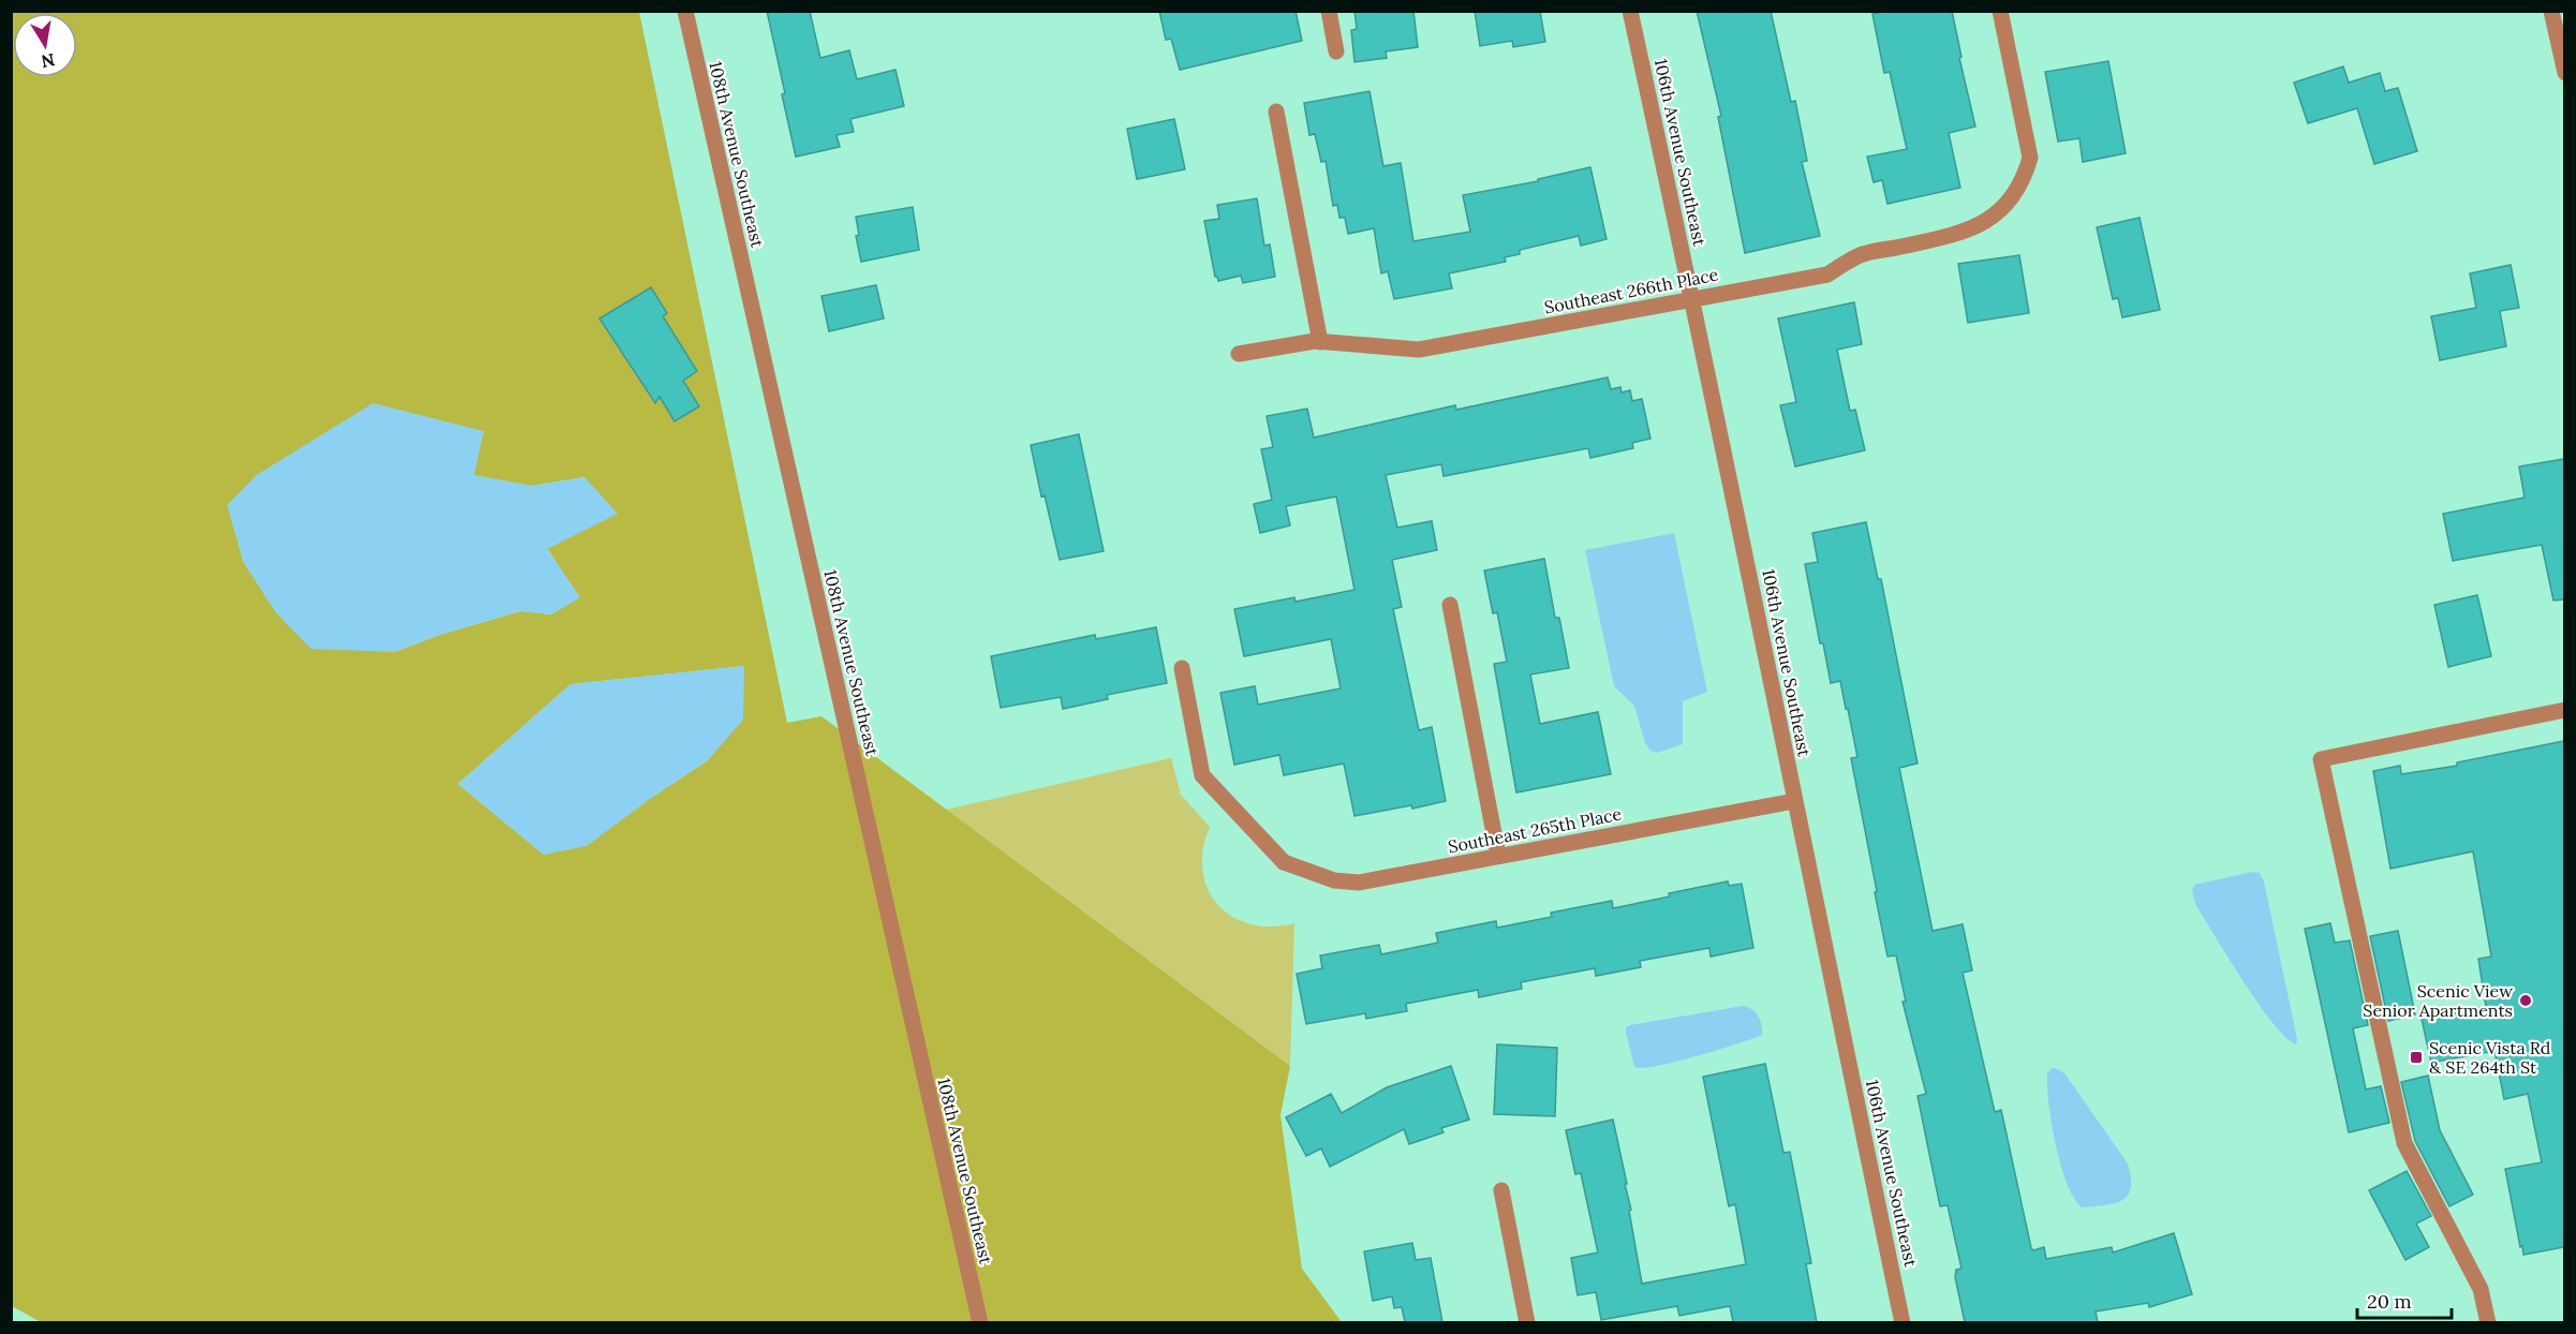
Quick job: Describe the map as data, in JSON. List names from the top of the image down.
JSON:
{
  "streets": {
    "street": [
      "106th Avenue Southeast",
      "108th Avenue Southeast",
      "Southeast 266th Place",
      "Southeast 265th Place"
    ]
  },
  "crossings": [
    ["106th Avenue Southeast", "Southeast 266th Place"],
    ["106th Avenue Southeast", "Southeast 265th Place"]
  ],
  "places": {
    "other": ["Scenic View Senior Apartments"],
    "transit": ["Scenic Vista Rd & SE 264th St"]
  },
  "scale_bar": "20 m",
  "north": "bottom"
}
